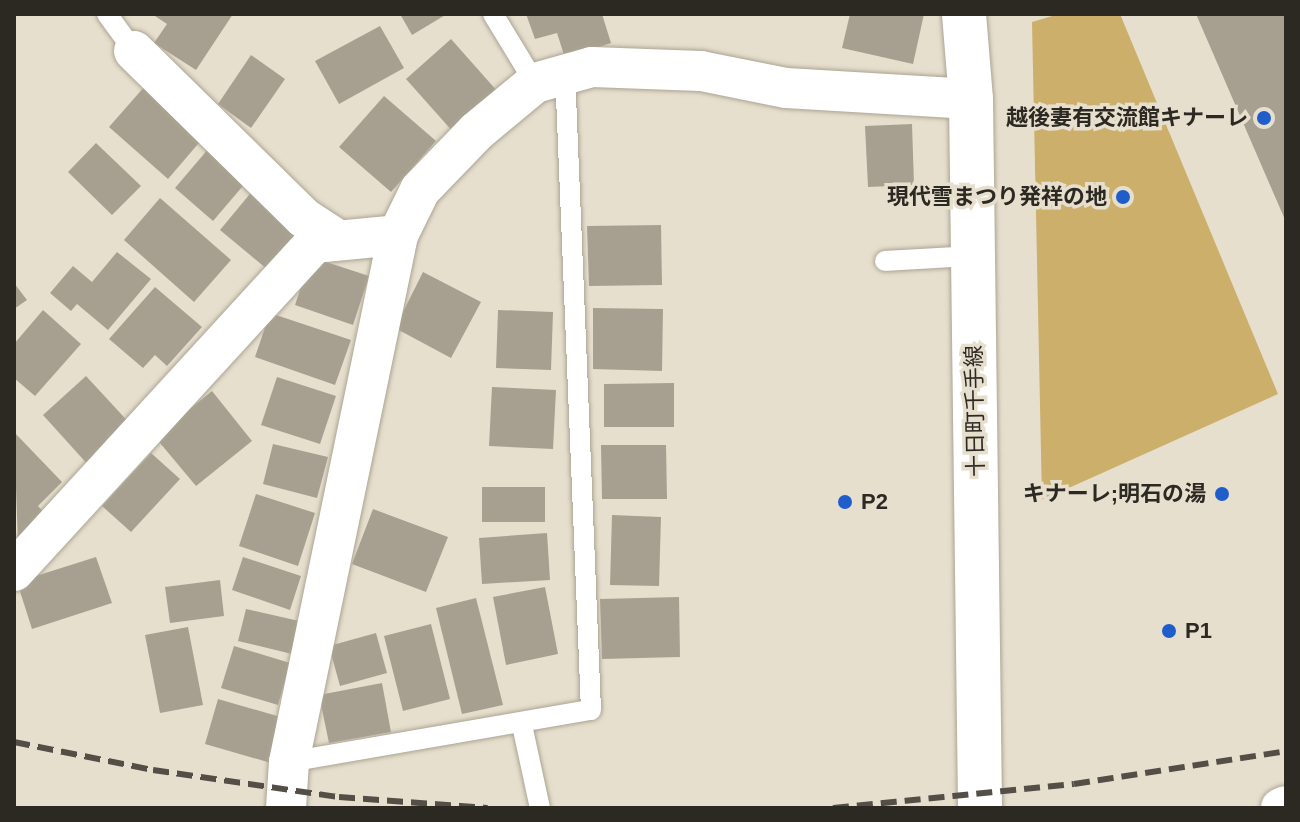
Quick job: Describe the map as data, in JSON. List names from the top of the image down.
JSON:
{
  "streets": {
    "main road": ["十日町千手線"]
  },
  "places": [
    "越後妻有交流館キナーレ",
    "現代雪まつり発祥の地",
    "キナーレ;明石の湯",
    "P2",
    "P1"
  ]
}
